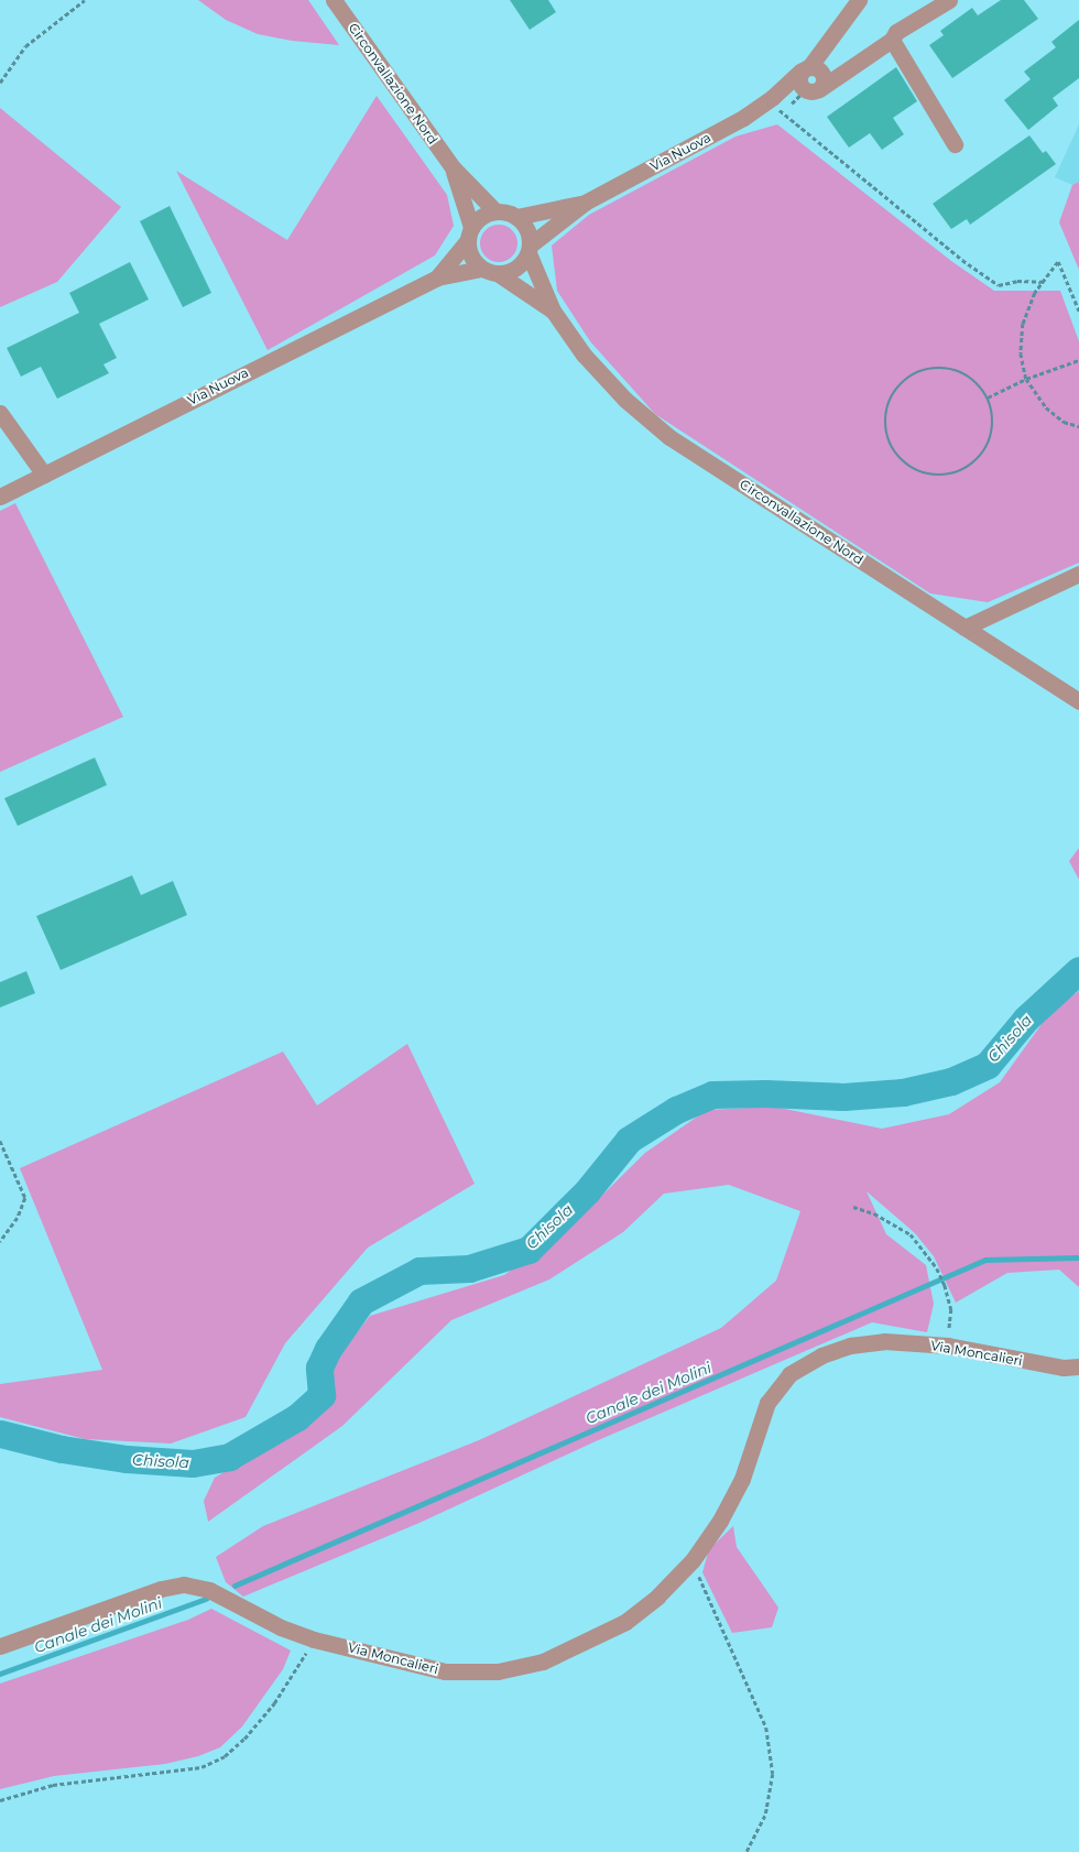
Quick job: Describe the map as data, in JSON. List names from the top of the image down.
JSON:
{
  "streets": {
    "street": ["Circonvallazione Nord", "Via Nuova", "Via Moncalieri"]
  },
  "crossings": [
    ["Circonvallazione Nord", "Via Nuova"]
  ],
  "water": ["Chisola", "Canale dei Molini"]
}
